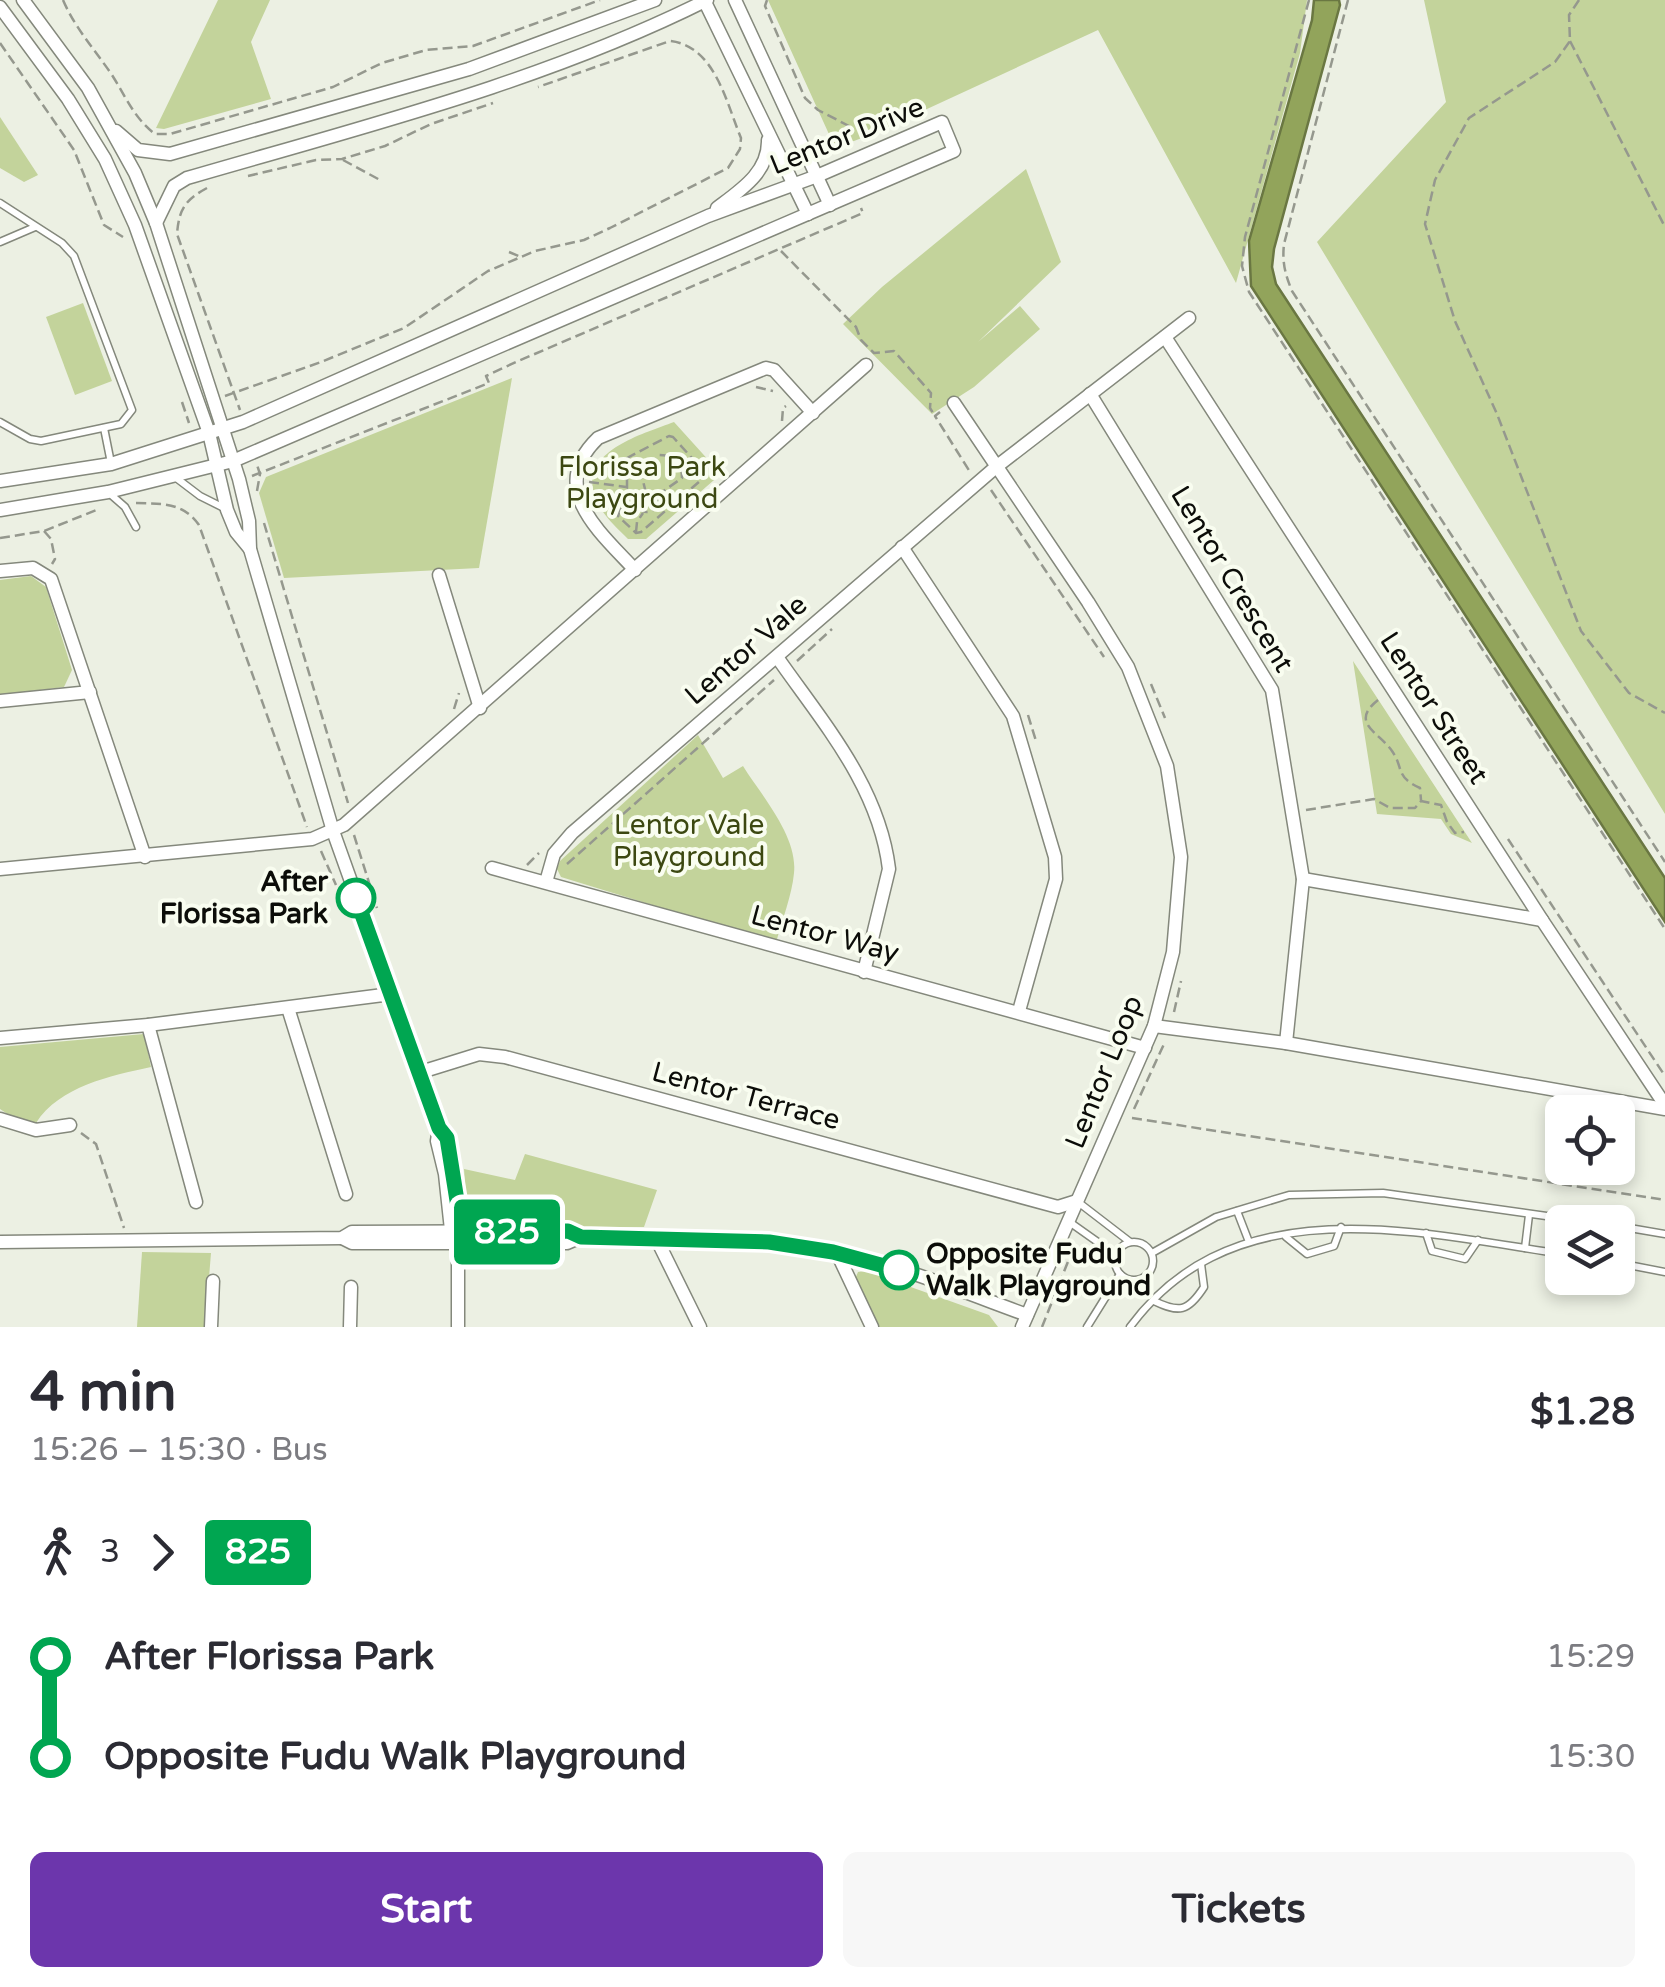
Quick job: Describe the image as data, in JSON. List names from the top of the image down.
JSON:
{
  "streets": {
    "street": [
      "Lentor Drive",
      "Lentor Crescent",
      "Lentor Vale",
      "Lentor Street",
      "Lentor Way",
      "Lentor Loop",
      "Lentor Terrace"
    ]
  },
  "crossings": [
    ["Lentor Crescent", "Lentor Street"],
    ["Lentor Vale", "Lentor Way"],
    ["Lentor Vale", "Lentor Loop"],
    ["Lentor Street", "Lentor Loop"],
    ["Lentor Way", "Lentor Loop"]
  ],
  "parks": ["Florissa Park Playground", "Lentor Vale Playground"],
  "places": ["After Florissa Park", "Opposite Fudu Walk Playground"],
  "lines": ["bus line 825"],
  "page": {
    "on_map": "825",
    "heading": ["4 min", "15:26 – 15:30 · Bus", "$1.28"],
    "legs": ["3", "825"],
    "list": [
      {
        "name": "After Florissa Park",
        "value": "15:29"
      },
      {
        "name": "Opposite Fudu Walk Playground",
        "value": "15:30"
      }
    ],
    "buttons": ["Start", "Tickets"]
  }
}
